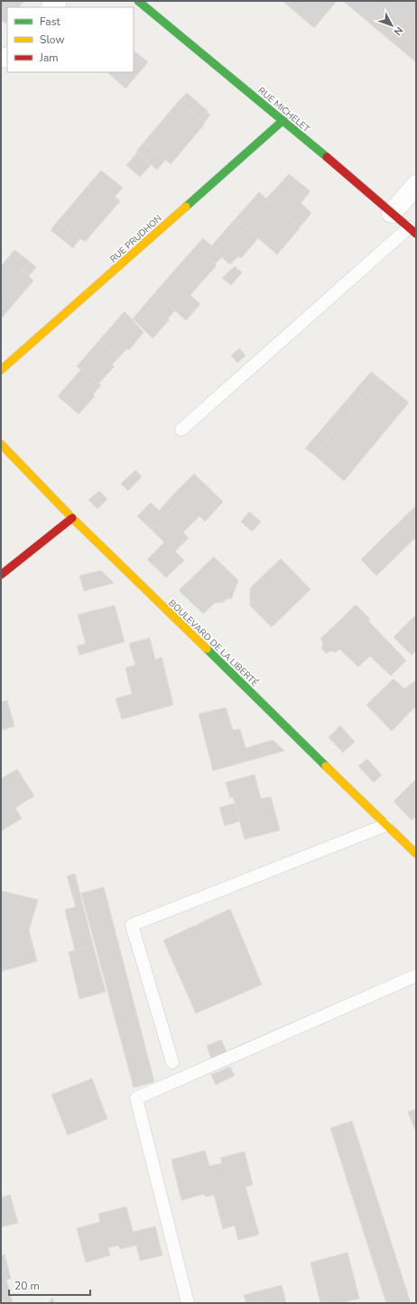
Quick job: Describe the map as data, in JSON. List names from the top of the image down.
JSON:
{
  "streets": {
    "street": ["RUE MICHELET", "RUE PRUDHON", "BOULEVARD DE LA LIBERTÉ"]
  },
  "crossings": [
    ["RUE MICHELET", "RUE PRUDHON"]
  ],
  "legend": ["Fast", "Slow", "Jam"],
  "scale_bar": "20 m",
  "north": "bottom right"
}
